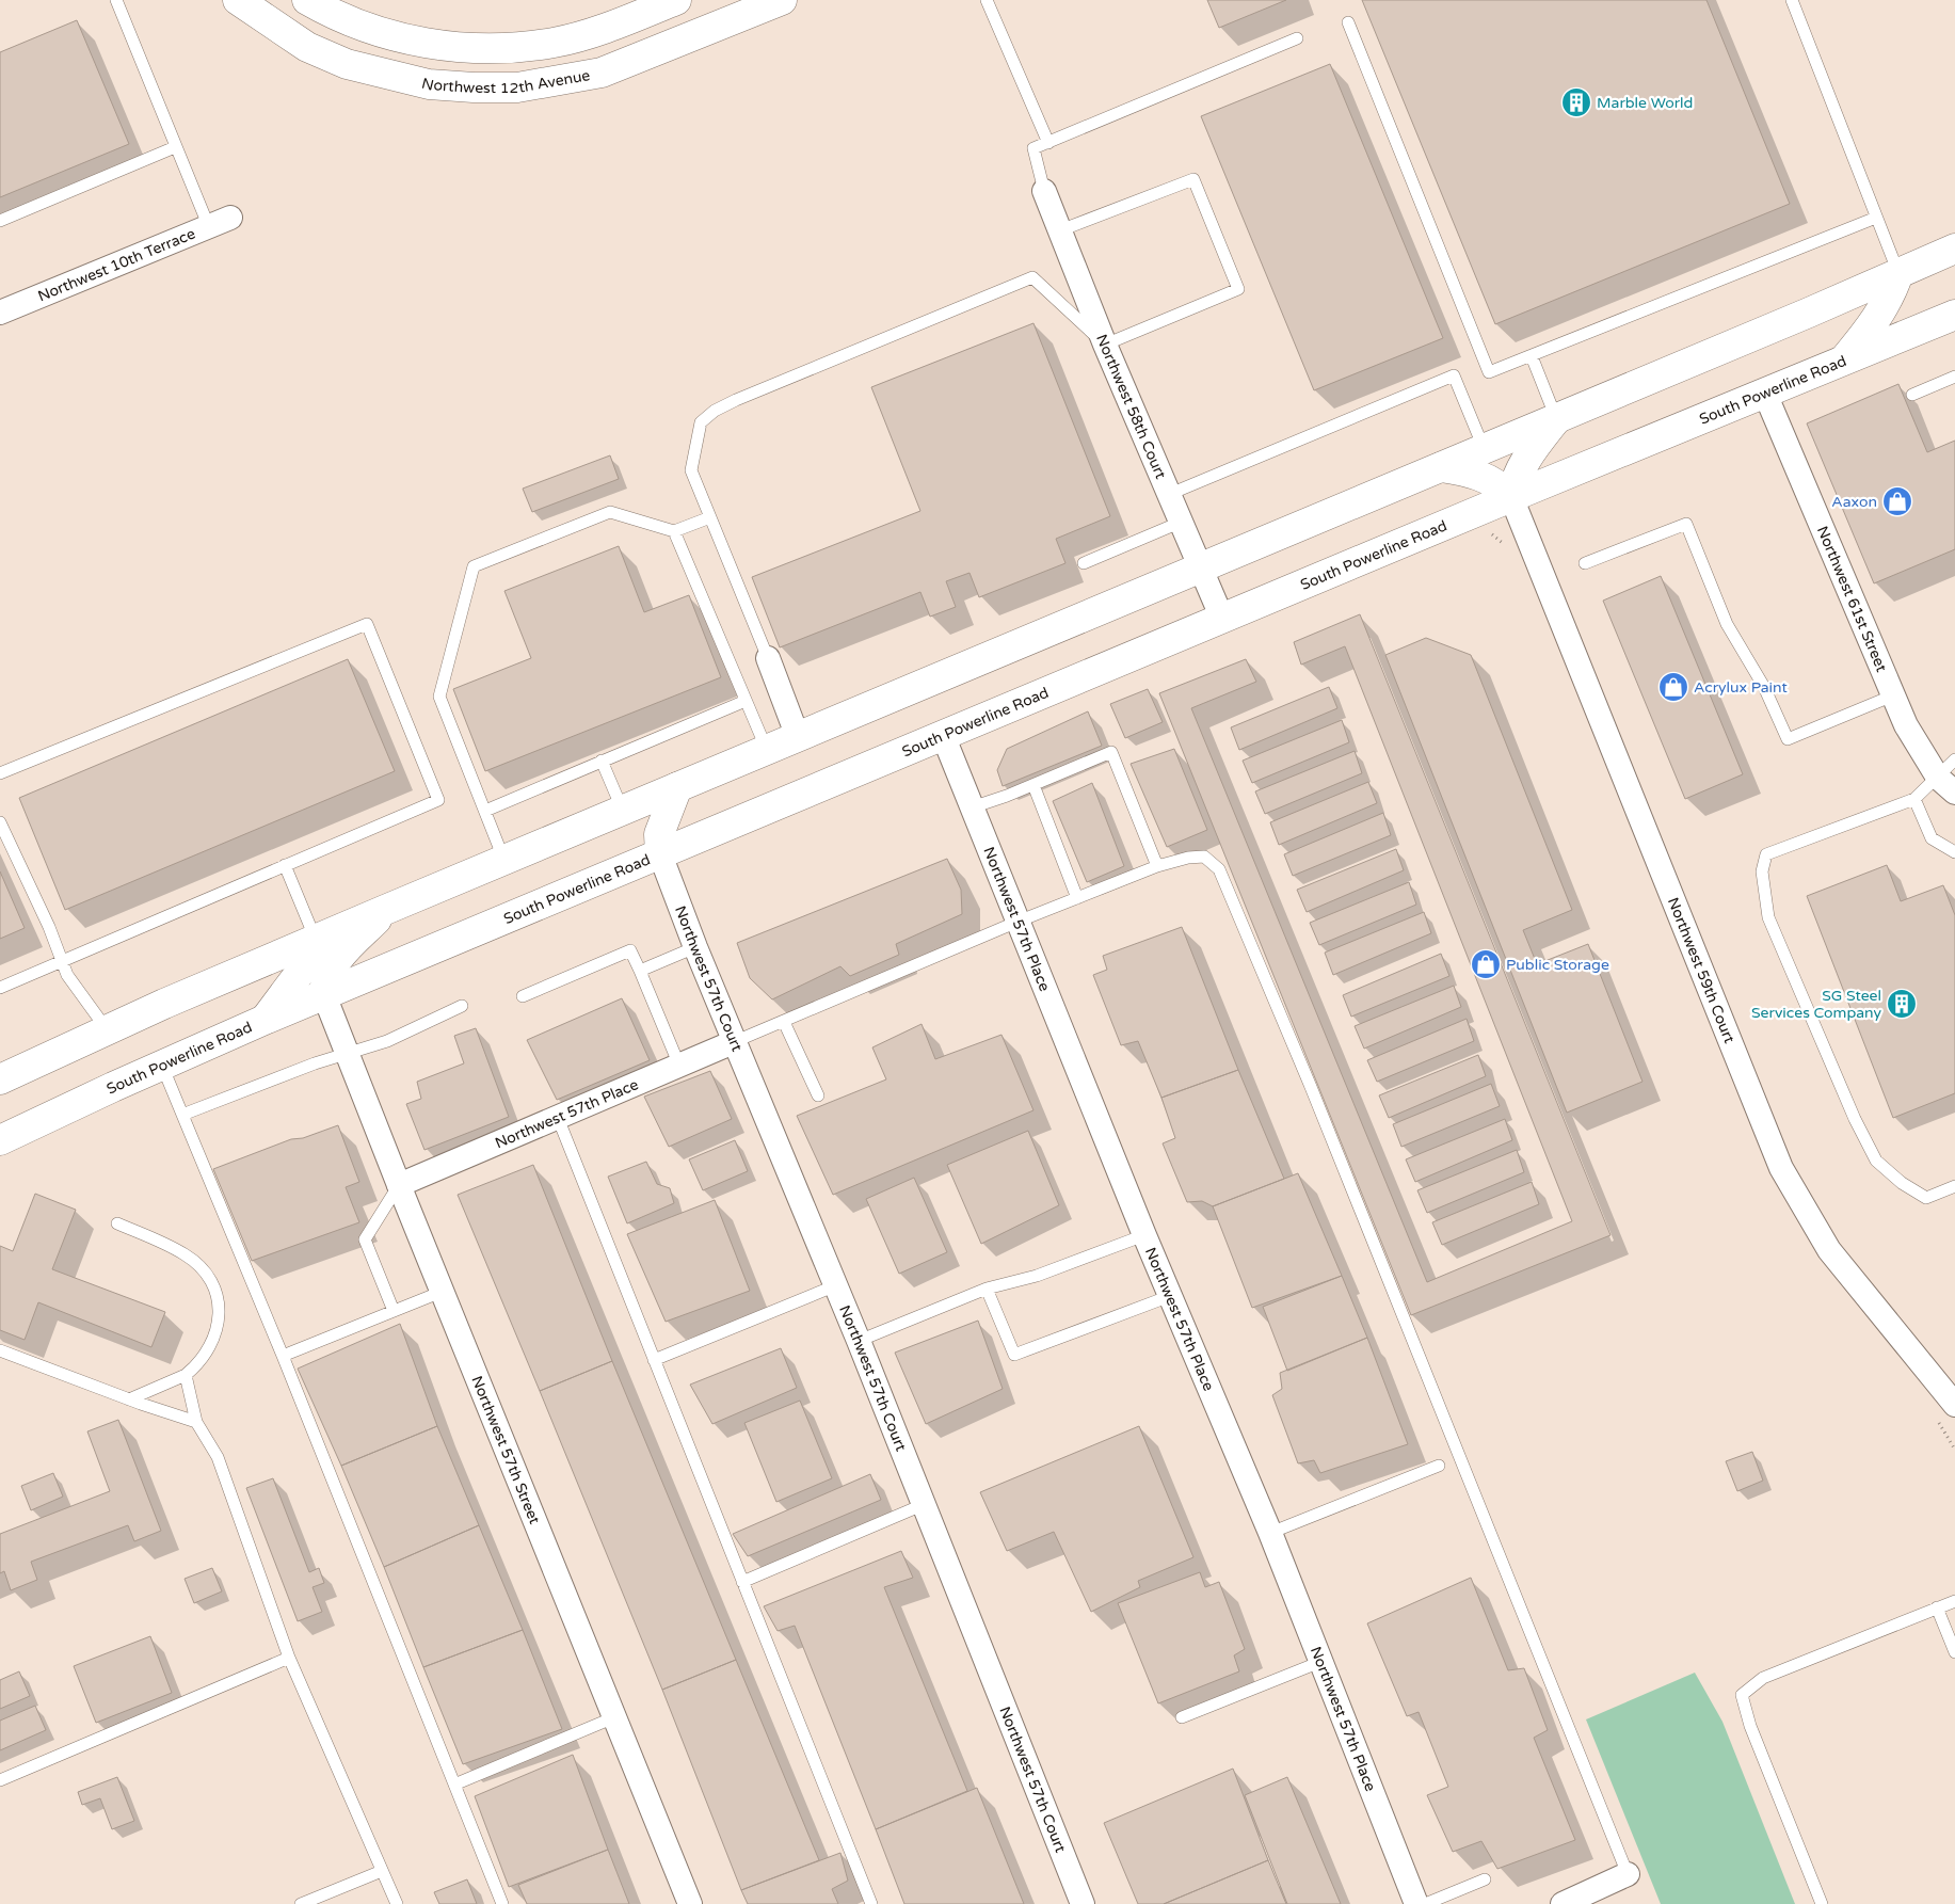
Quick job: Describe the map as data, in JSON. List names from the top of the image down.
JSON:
{
  "streets": {
    "main road": ["Northwest 12th Avenue", "South Powerline Road"],
    "street": [
      "Northwest 10th Terrace",
      "Northwest 58th Court",
      "Northwest 61st Street",
      "Northwest 57th Place",
      "Northwest 59th Court",
      "Northwest 57th Court",
      "Northwest 57th Street"
    ]
  },
  "crossings": [
    ["South Powerline Road", "Northwest 58th Court"],
    ["South Powerline Road", "Northwest 61st Street"],
    ["South Powerline Road", "Northwest 57th Place"],
    ["South Powerline Road", "Northwest 59th Court"],
    ["South Powerline Road", "Northwest 57th Court"],
    ["South Powerline Road", "Northwest 57th Street"],
    ["Northwest 57th Place", "Northwest 57th Court"],
    ["Northwest 57th Place", "Northwest 57th Street"]
  ],
  "places": {
    "building": ["Marble World", "SG Steel Services Company"],
    "shop": ["Aaxon", "Acrylux Paint", "Public Storage"]
  }
}
